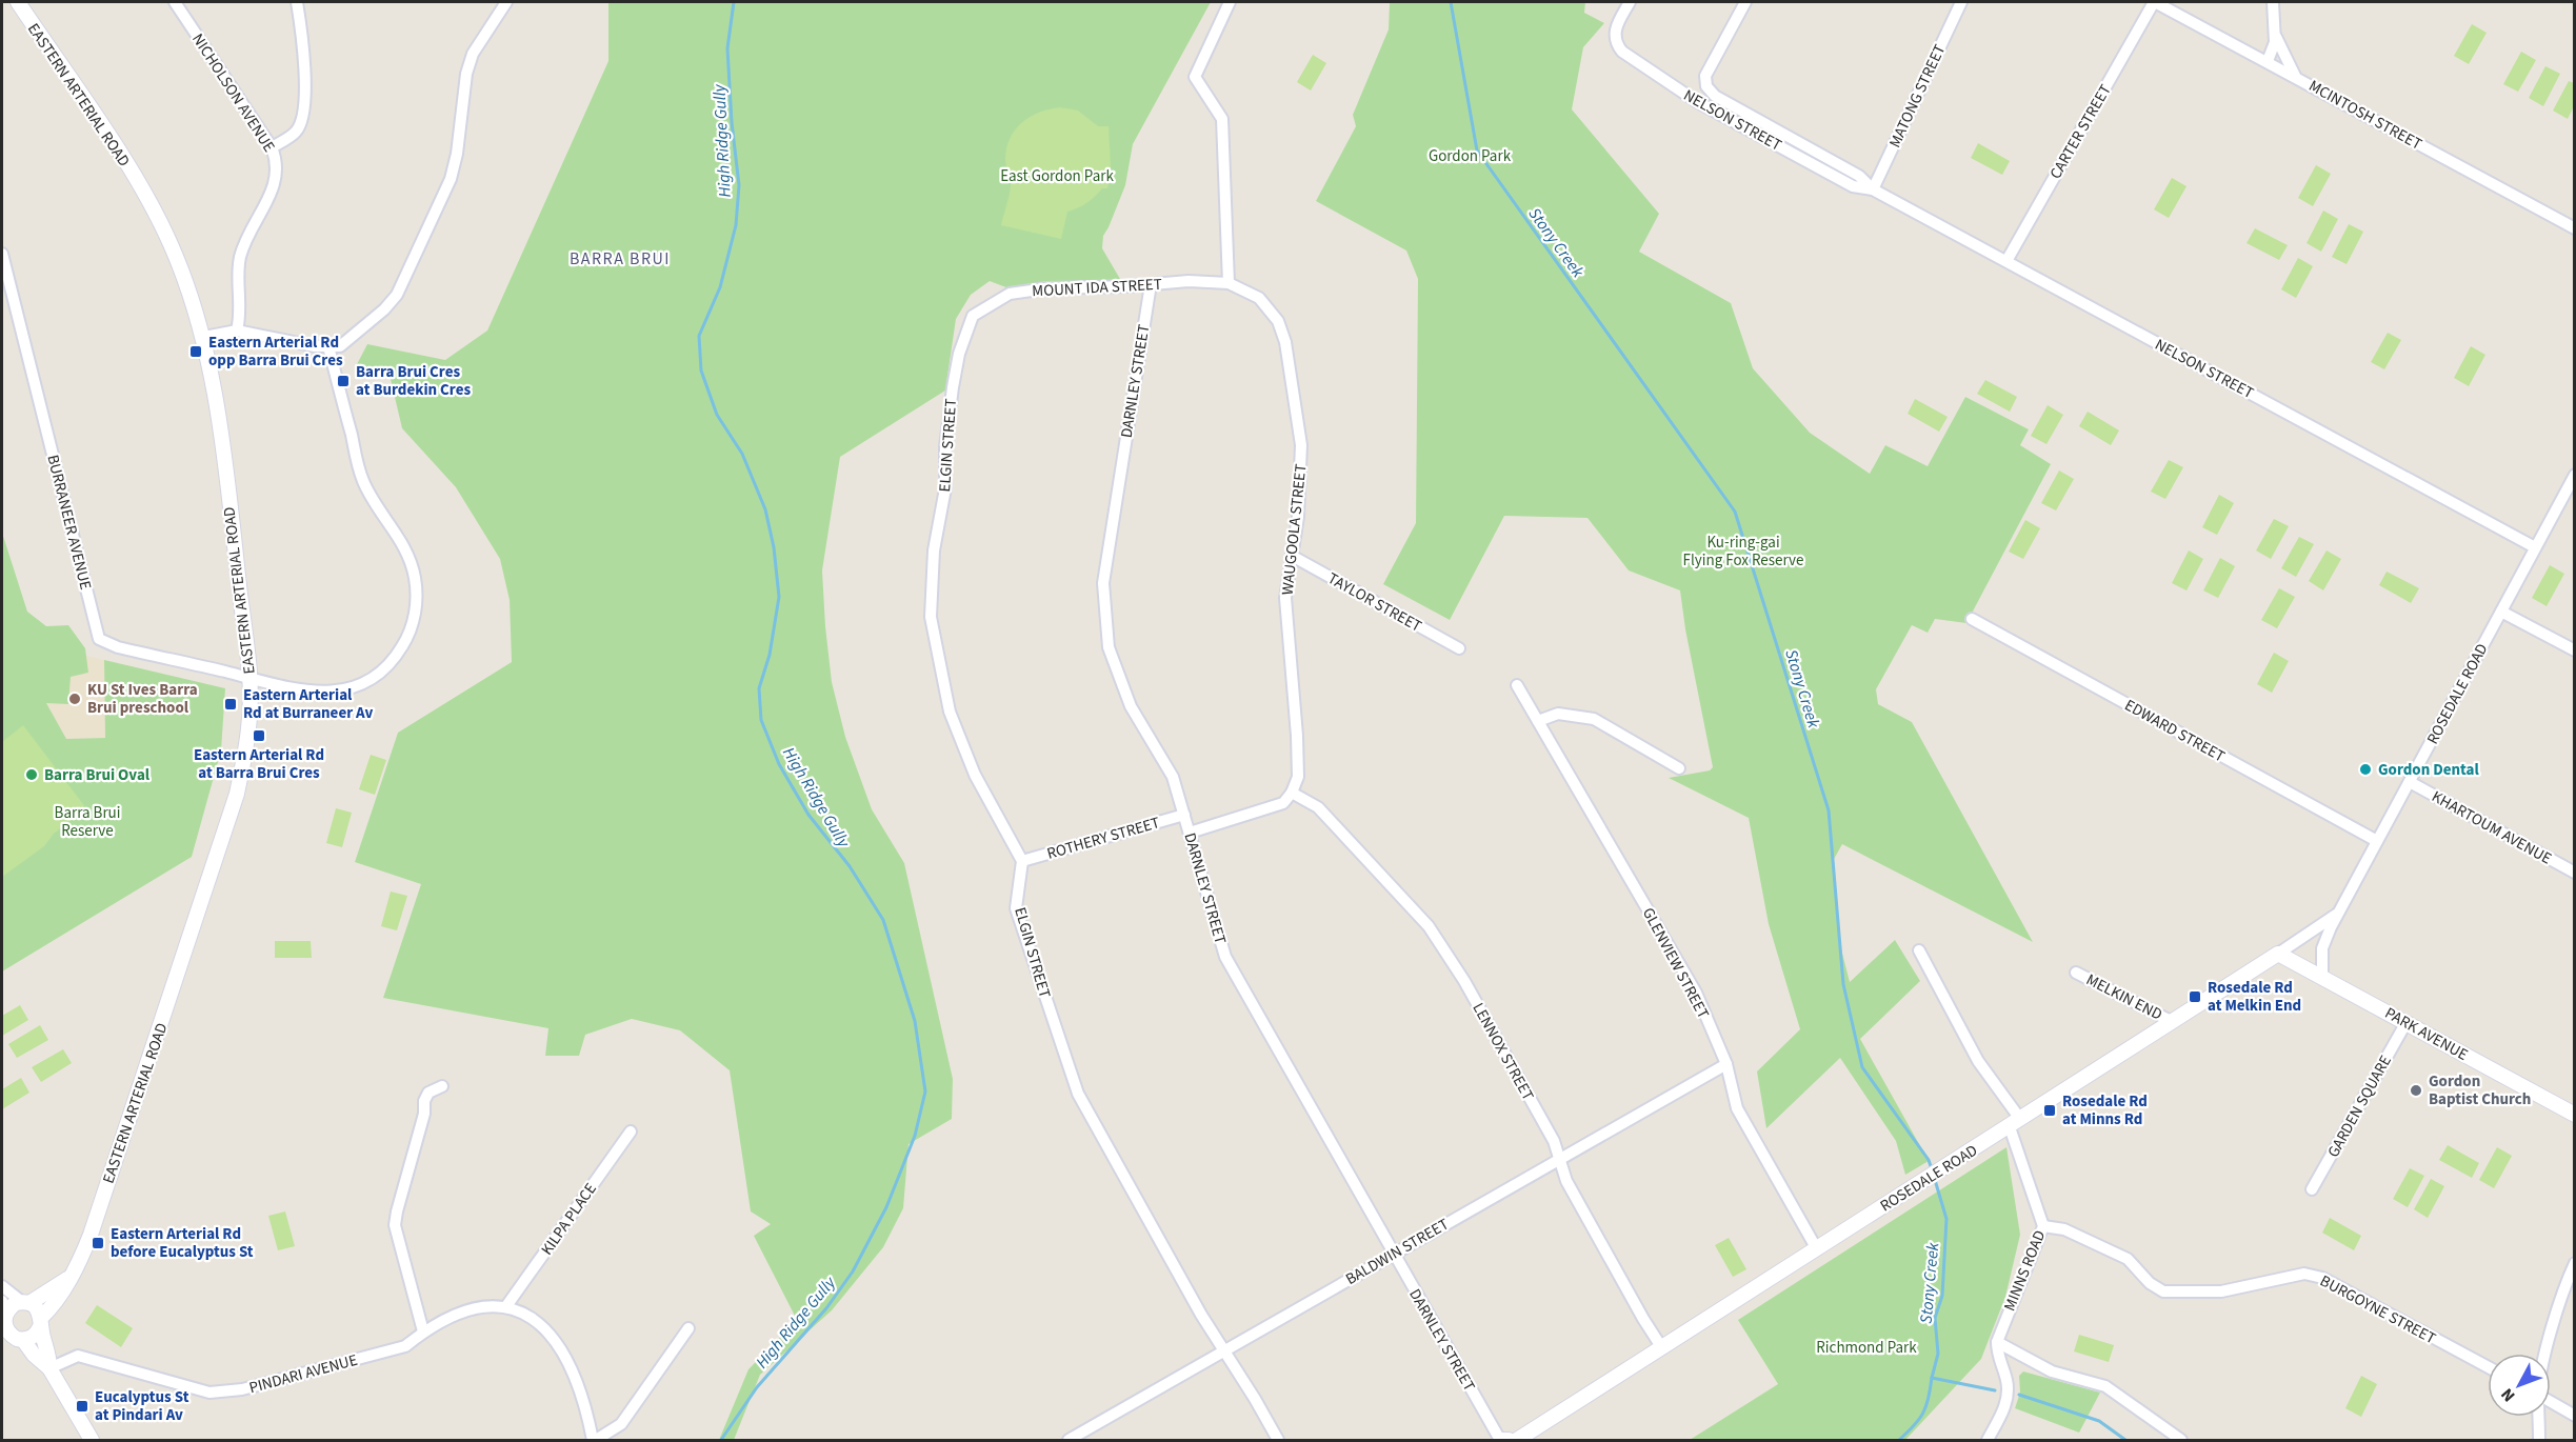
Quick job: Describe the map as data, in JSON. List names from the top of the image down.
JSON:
{
  "streets": {
    "main road": ["EASTERN ARTERIAL ROAD", "ROSEDALE ROAD", "PARK AVENUE"],
    "street": [
      "NICHOLSON AVENUE",
      "MATONG STREET",
      "MCINTOSH STREET",
      "NELSON STREET",
      "CARTER STREET",
      "MOUNT IDA STREET",
      "DARNLEY STREET",
      "ELGIN STREET",
      "BURRANEER AVENUE",
      "WAUGOOLA STREET",
      "TAYLOR STREET",
      "EDWARD STREET",
      "KHARTOUM AVENUE",
      "ROTHERY STREET",
      "GLENVIEW STREET",
      "MELKIN END",
      "LENNOX STREET",
      "GARDEN SQUARE",
      "KILPA PLACE",
      "BALDWIN STREET",
      "MINNS ROAD",
      "BURGOYNE STREET",
      "PINDARI AVENUE"
    ]
  },
  "crossings": [
    ["EASTERN ARTERIAL ROAD", "BURRANEER AVENUE"],
    ["MATONG STREET", "NELSON STREET"],
    ["MCINTOSH STREET", "CARTER STREET"],
    ["NELSON STREET", "CARTER STREET"],
    ["NELSON STREET", "ROSEDALE ROAD"],
    ["MOUNT IDA STREET", "DARNLEY STREET"],
    ["MOUNT IDA STREET", "ELGIN STREET"],
    ["MOUNT IDA STREET", "WAUGOOLA STREET"],
    ["DARNLEY STREET", "ROTHERY STREET"],
    ["DARNLEY STREET", "BALDWIN STREET"],
    ["ELGIN STREET", "ROTHERY STREET"],
    ["ELGIN STREET", "BALDWIN STREET"],
    ["WAUGOOLA STREET", "TAYLOR STREET"],
    ["WAUGOOLA STREET", "LENNOX STREET"],
    ["ROSEDALE ROAD", "EDWARD STREET"],
    ["ROSEDALE ROAD", "KHARTOUM AVENUE"],
    ["ROSEDALE ROAD", "GLENVIEW STREET"],
    ["ROSEDALE ROAD", "MELKIN END"],
    ["ROSEDALE ROAD", "PARK AVENUE"],
    ["ROSEDALE ROAD", "LENNOX STREET"],
    ["ROSEDALE ROAD", "MINNS ROAD"],
    ["GLENVIEW STREET", "BALDWIN STREET"],
    ["PARK AVENUE", "GARDEN SQUARE"],
    ["LENNOX STREET", "BALDWIN STREET"],
    ["KILPA PLACE", "PINDARI AVENUE"],
    ["MINNS ROAD", "BURGOYNE STREET"]
  ],
  "districts": ["BARRA BRUI"],
  "water": ["High Ridge Gully", "Stony Creek"],
  "parks": [
    "Gordon Park",
    "East Gordon Park",
    "Ku-ring-gai Flying Fox Reserve",
    "Barra Brui Reserve",
    "Richmond Park"
  ],
  "places": {
    "transit": [
      "Eastern Arterial Rd opp Barra Brui Cres",
      "Barra Brui Cres at Burdekin Cres",
      "Eastern Arterial Rd at Burraneer Av",
      "Eastern Arterial Rd at Barra Brui Cres",
      "Rosedale Rd at Melkin End",
      "Rosedale Rd at Minns Rd",
      "Eastern Arterial Rd before Eucalyptus St",
      "Eucalyptus St at Pindari Av"
    ],
    "other": [
      "KU St Ives Barra Brui preschool",
      "Gordon Dental",
      "Barra Brui Oval",
      "Gordon Baptist Church"
    ]
  },
  "north": "bottom left"
}
